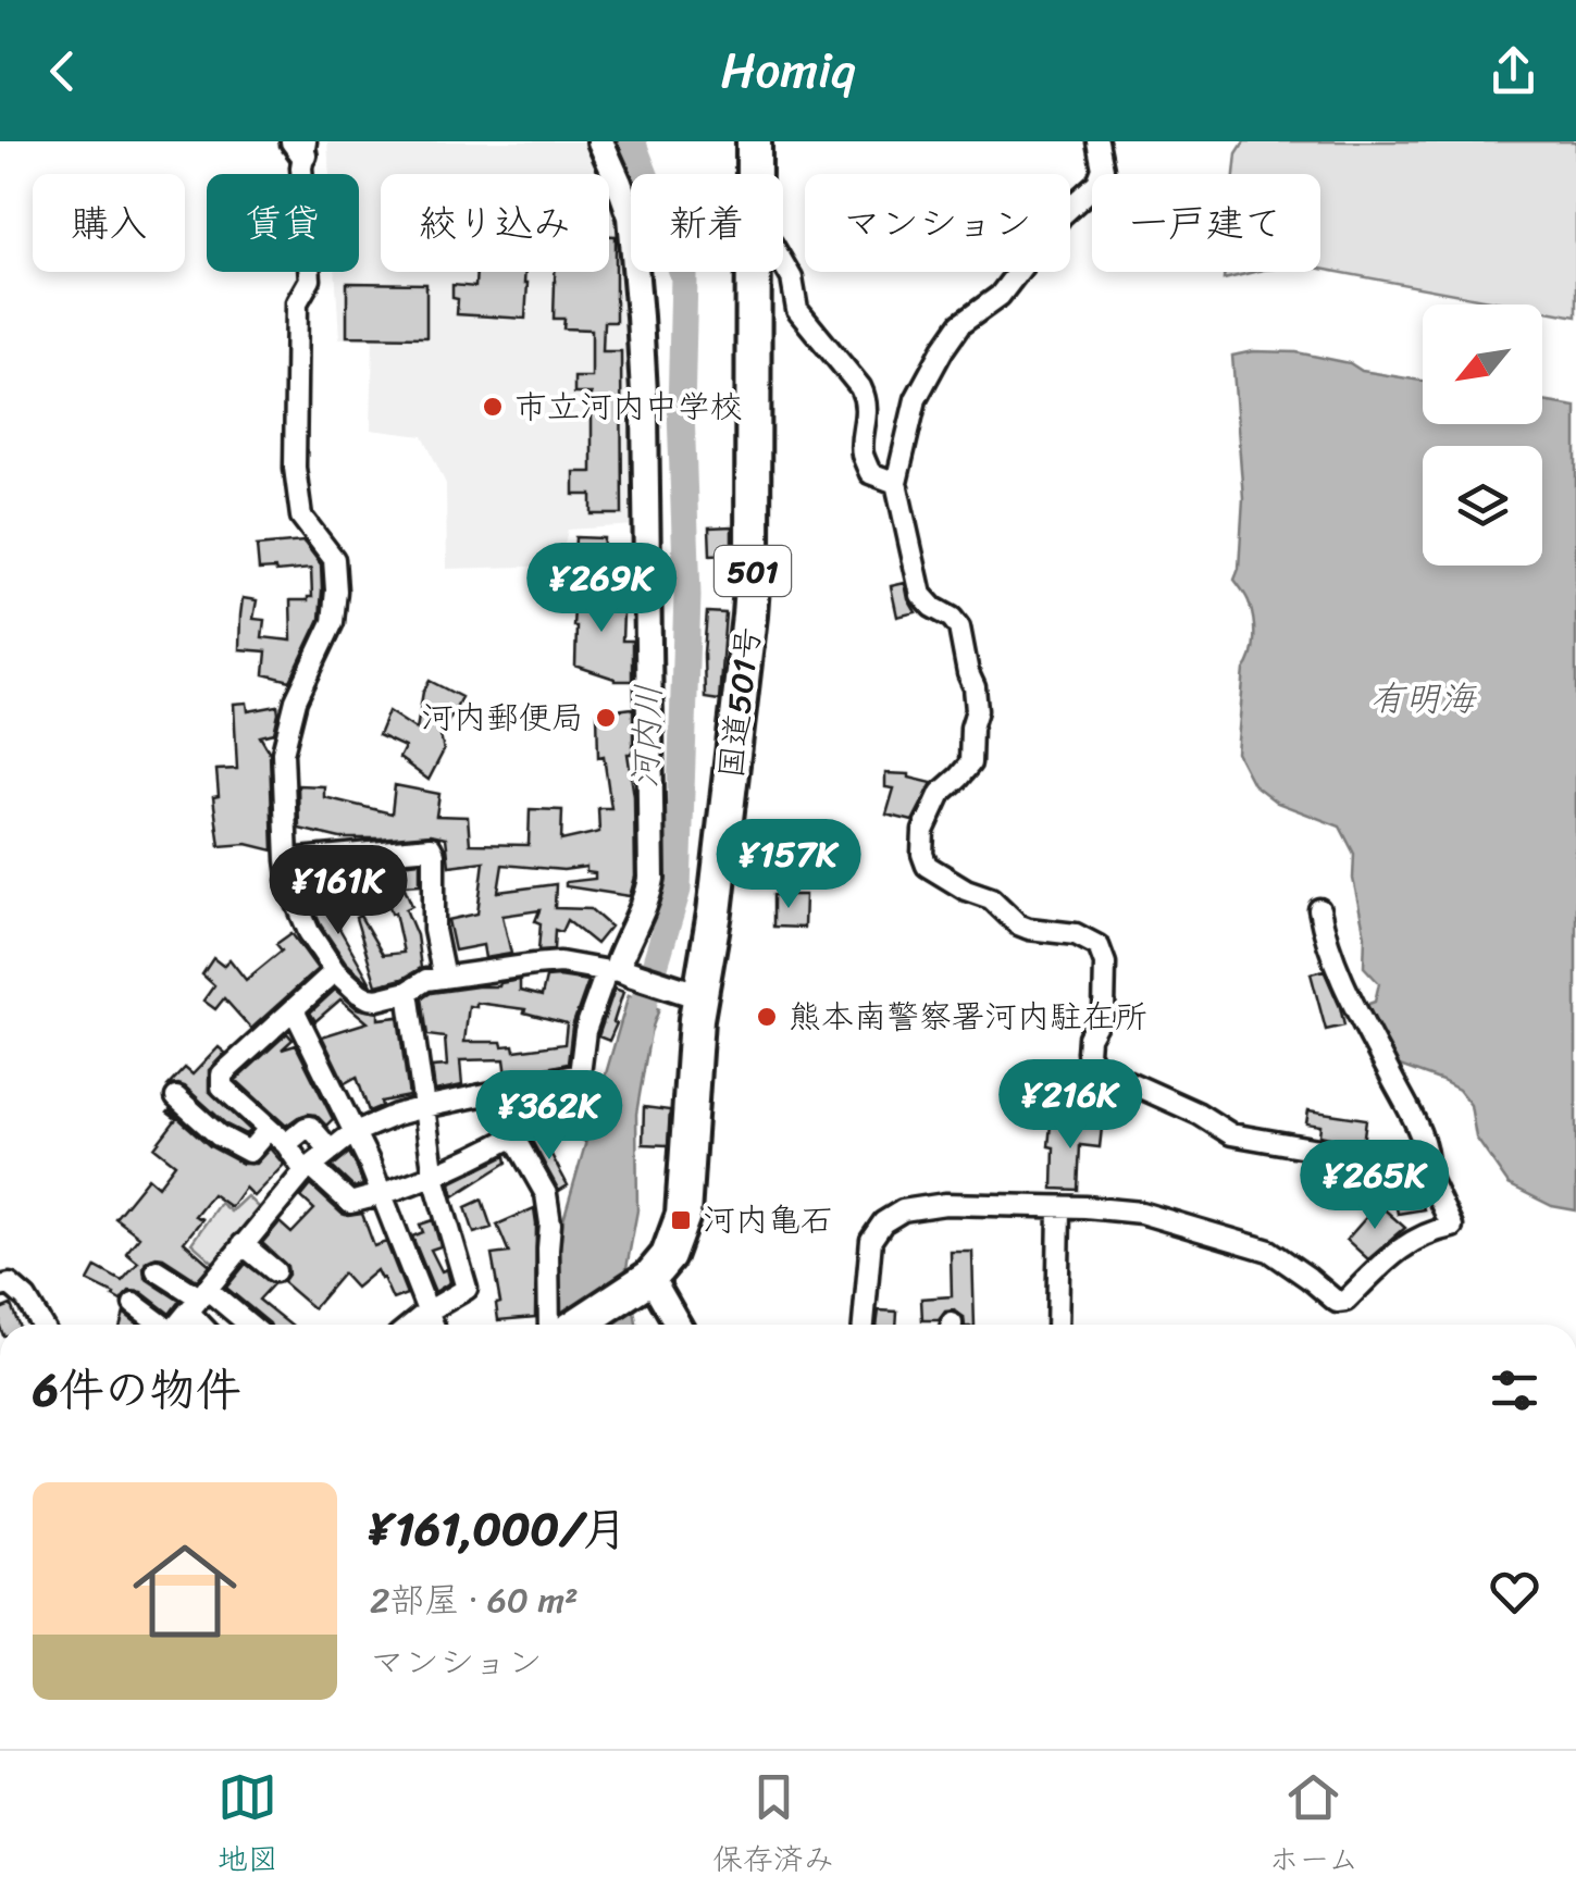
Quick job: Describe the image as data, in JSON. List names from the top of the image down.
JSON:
{
  "streets": {
    "highway": ["501", "国道501号"]
  },
  "water": ["有明海", "河内川"],
  "places": {
    "other": ["市立河内中学校", "河内郵便局", "熊本南警察署河内駐在所"],
    "transit": ["河内亀石"]
  },
  "north": "bottom left",
  "page": {
    "header": "Homiq",
    "chip": [
      "購入",
      "賃貸",
      "絞り込み",
      "新着",
      "マンション",
      "一戸建て"
    ],
    "price": [
      "¥269K",
      "¥157K",
      "¥161K",
      "¥216K",
      "¥362K",
      "¥265K"
    ],
    "heading": "6件の物件",
    "list": [
      {
        "name": "¥161,000/月",
        "note": "2部屋 · 60 m² · マンション"
      }
    ],
    "tabs": ["地図", "保存済み", "ホーム"]
  }
}
